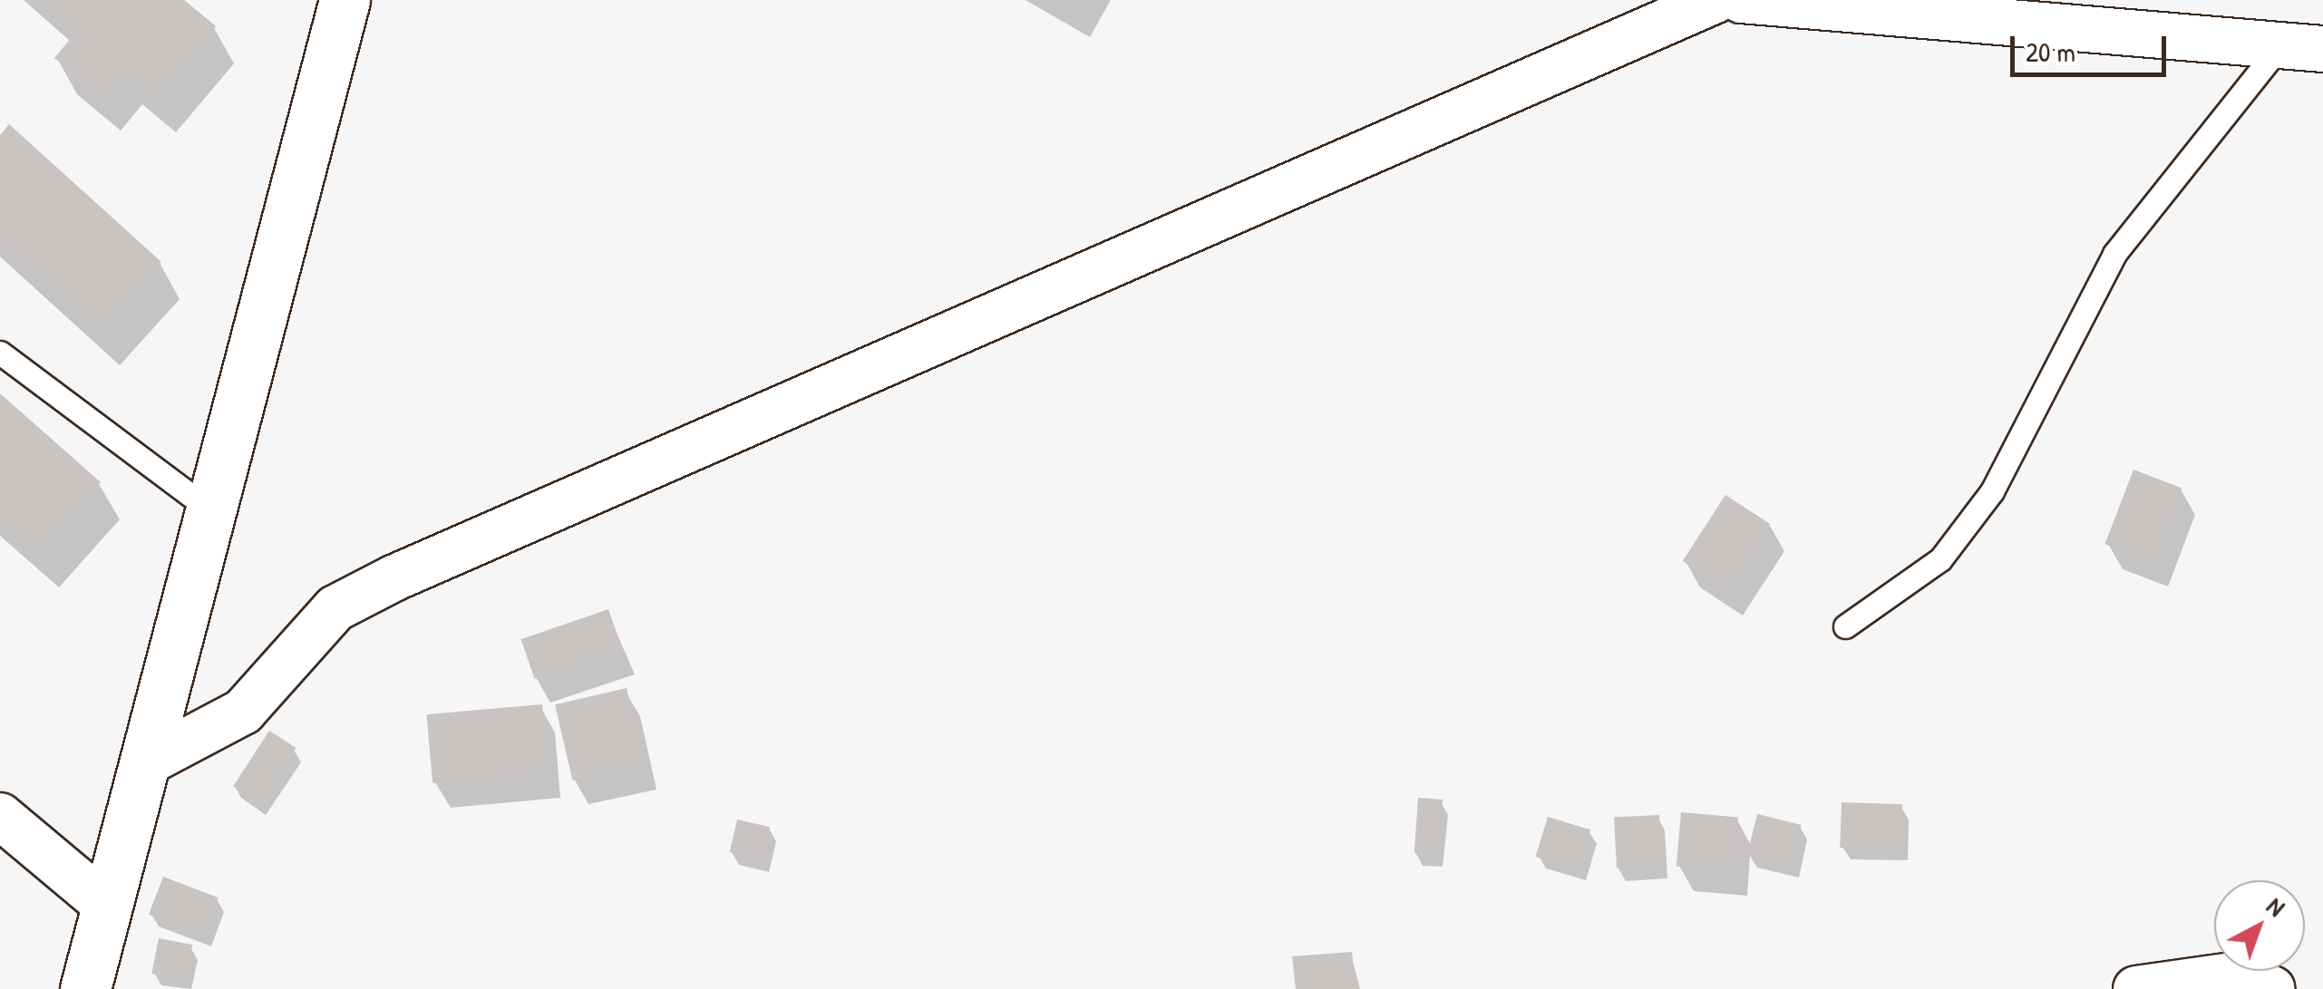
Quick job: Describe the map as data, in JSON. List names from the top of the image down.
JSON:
{
  "scale_bar": "20 m",
  "north": "top right"
}
